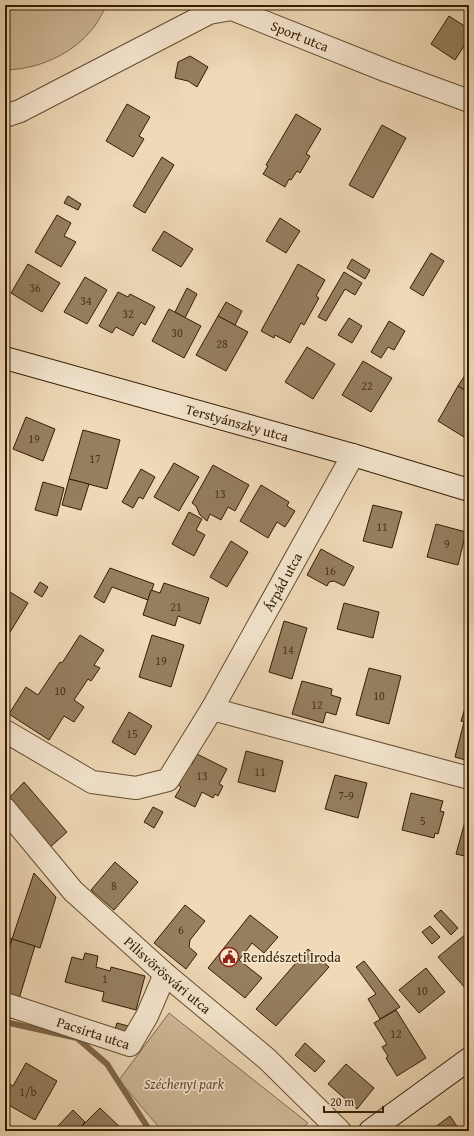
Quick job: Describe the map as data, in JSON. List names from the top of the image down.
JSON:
{
  "streets": {
    "street": [
      "Sport utca",
      "Terstyánszky utca",
      "Árpád utca",
      "Pilisvörösvári utca",
      "Pacsirta utca"
    ]
  },
  "crossings": [
    ["Terstyánszky utca", "Árpád utca"],
    ["Pilisvörösvári utca", "Pacsirta utca"]
  ],
  "parks": ["Széchenyi park"],
  "places": {
    "public building": ["Rendészeti Iroda"]
  },
  "house_numbers": [
    "36",
    "34",
    "32",
    "30",
    "28",
    "22",
    "19",
    "17",
    "13",
    "11",
    "9",
    "16",
    "21",
    "14",
    "19",
    "10",
    "10",
    "12",
    "15",
    "11",
    "13",
    "7-9",
    "5",
    "8",
    "6",
    "1",
    "10",
    "12",
    "1/b"
  ],
  "scale_bar": "20 m"
}
